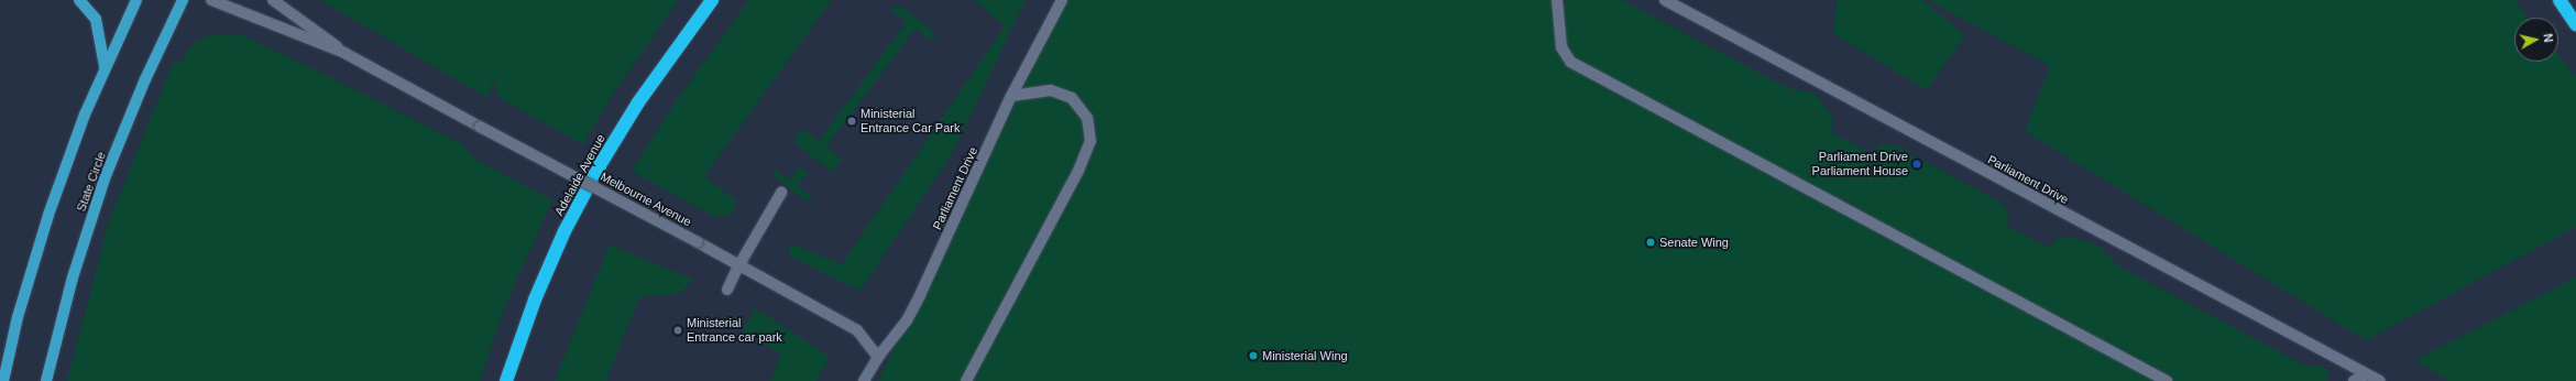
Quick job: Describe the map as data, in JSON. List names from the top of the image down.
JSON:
{
  "streets": {
    "highway": ["Adelaide Avenue"],
    "main road": ["State Circle"],
    "street": ["Parliament Drive", "Melbourne Avenue"]
  },
  "crossings": [
    ["Parliament Drive", "Melbourne Avenue"]
  ],
  "places": [
    "Ministerial Entrance Car Park",
    "Parliament Drive Parliament House",
    "Senate Wing",
    "Ministerial Entrance car park",
    "Ministerial Wing"
  ],
  "north": "right"
}
